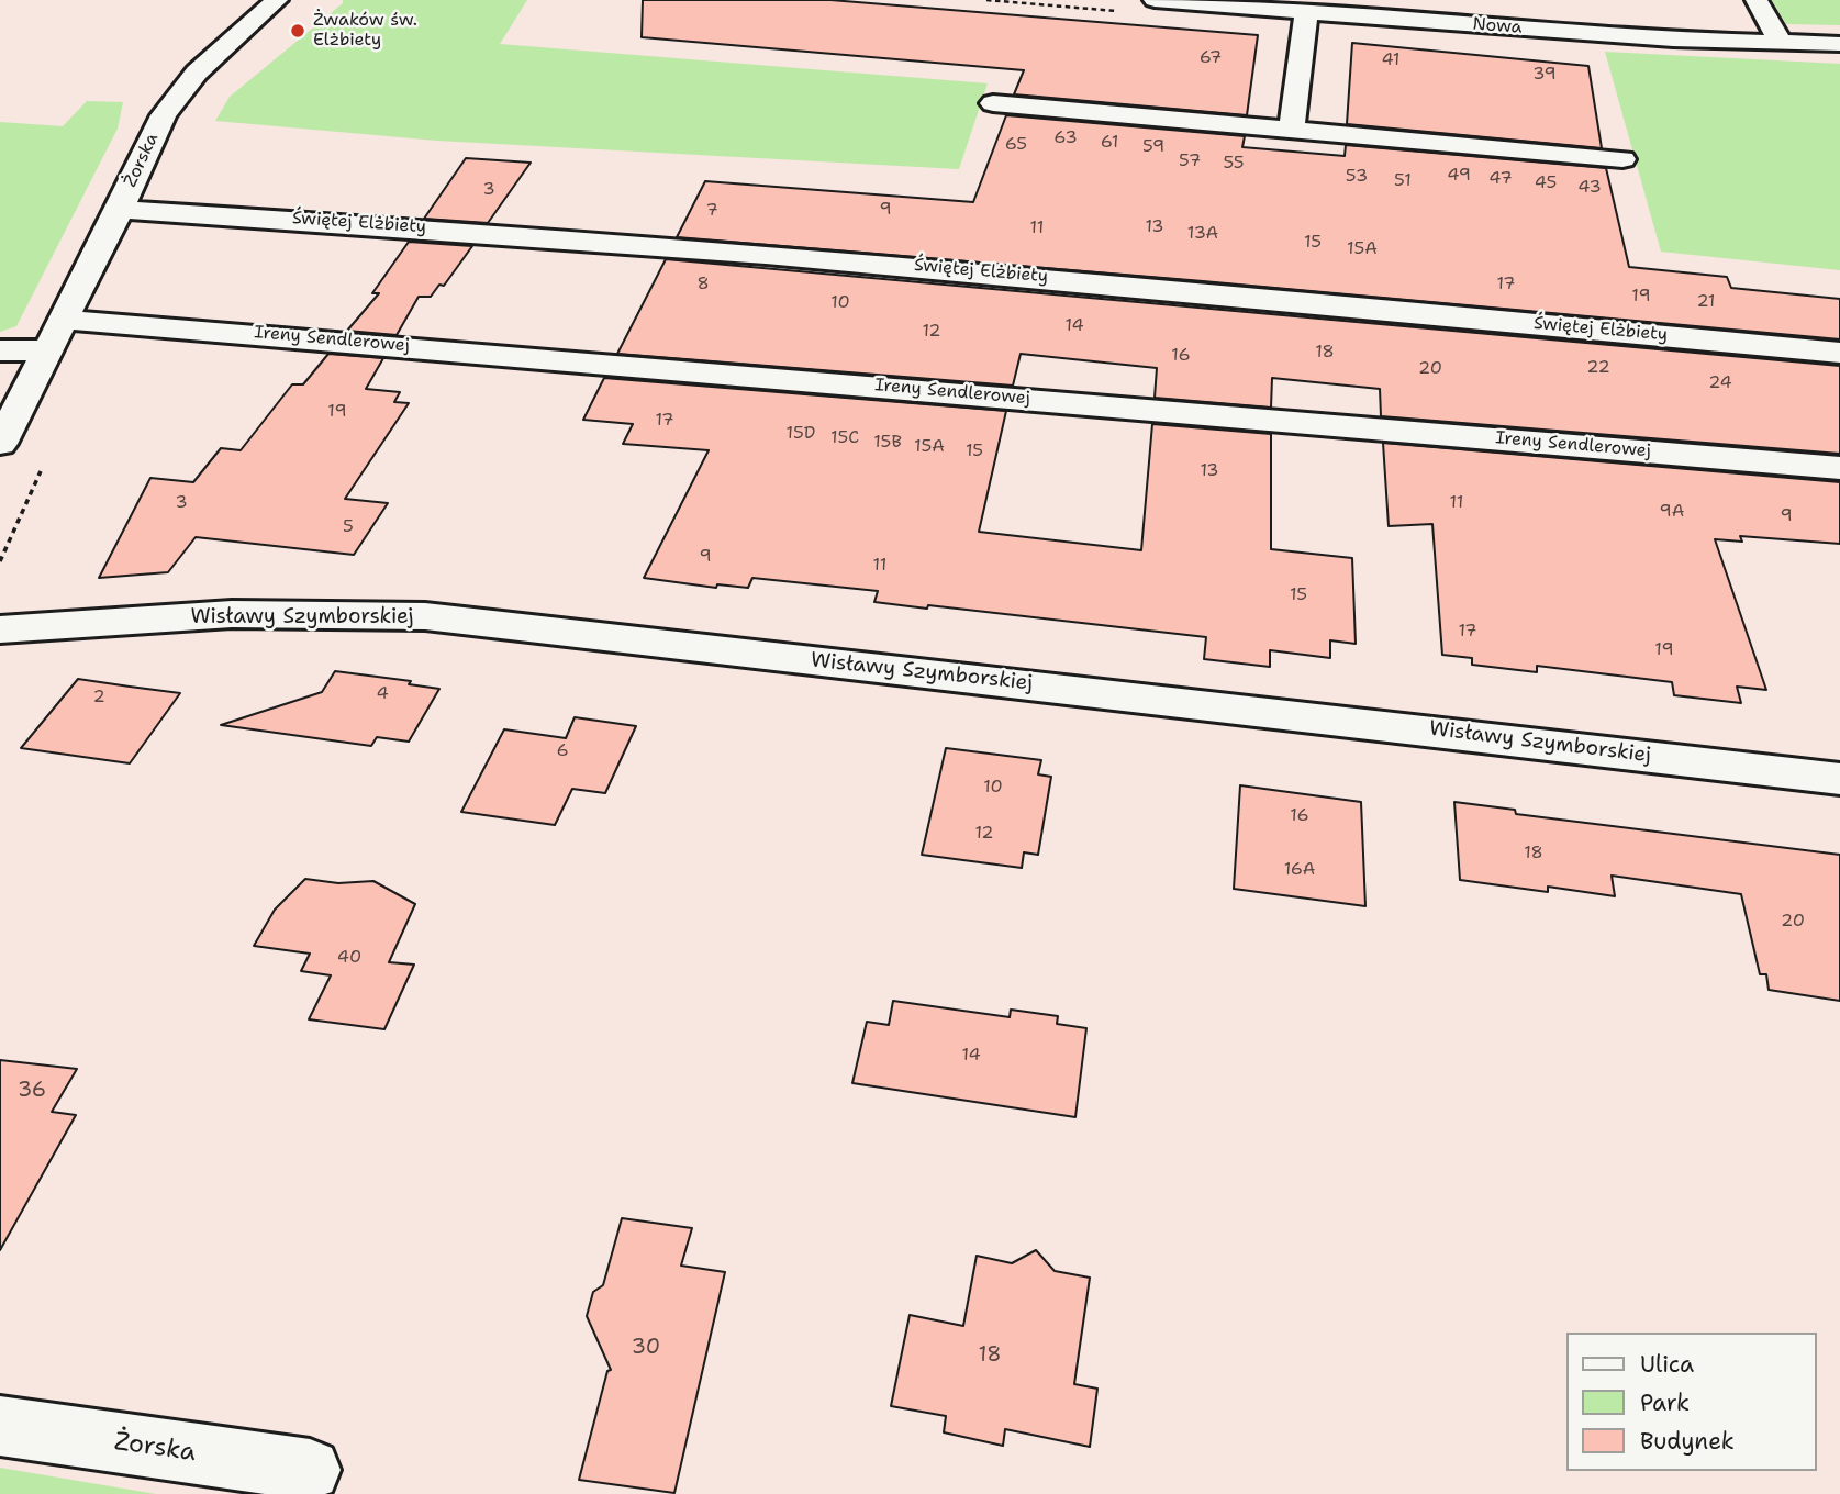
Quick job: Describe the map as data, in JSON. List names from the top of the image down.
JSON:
{
  "streets": {
    "street": [
      "Nowa",
      "Żorska",
      "Świętej Elżbiety",
      "Ireny Sendlerowej",
      "Wisławy Szymborskiej"
    ]
  },
  "crossings": [
    ["Żorska", "Świętej Elżbiety"],
    ["Żorska", "Ireny Sendlerowej"]
  ],
  "places": ["Żwaków św. Elżbiety"],
  "house_numbers": [
    "67",
    "41",
    "39",
    "63",
    "61",
    "65",
    "59",
    "57",
    "55",
    "49",
    "53",
    "47",
    "51",
    "45",
    "43",
    "3",
    "9",
    "7",
    "13",
    "11",
    "13A",
    "15",
    "15A",
    "8",
    "17",
    "19",
    "21",
    "10",
    "14",
    "12",
    "18",
    "16",
    "22",
    "20",
    "24",
    "19",
    "17",
    "15D",
    "15C",
    "15B",
    "15A",
    "15",
    "13",
    "3",
    "11",
    "9A",
    "9",
    "5",
    "9",
    "11",
    "15",
    "17",
    "19",
    "4",
    "2",
    "6",
    "10",
    "16",
    "12",
    "18",
    "16A",
    "20",
    "40",
    "14",
    "36",
    "30",
    "18"
  ],
  "legend": ["Ulica", "Park", "Budynek"]
}
